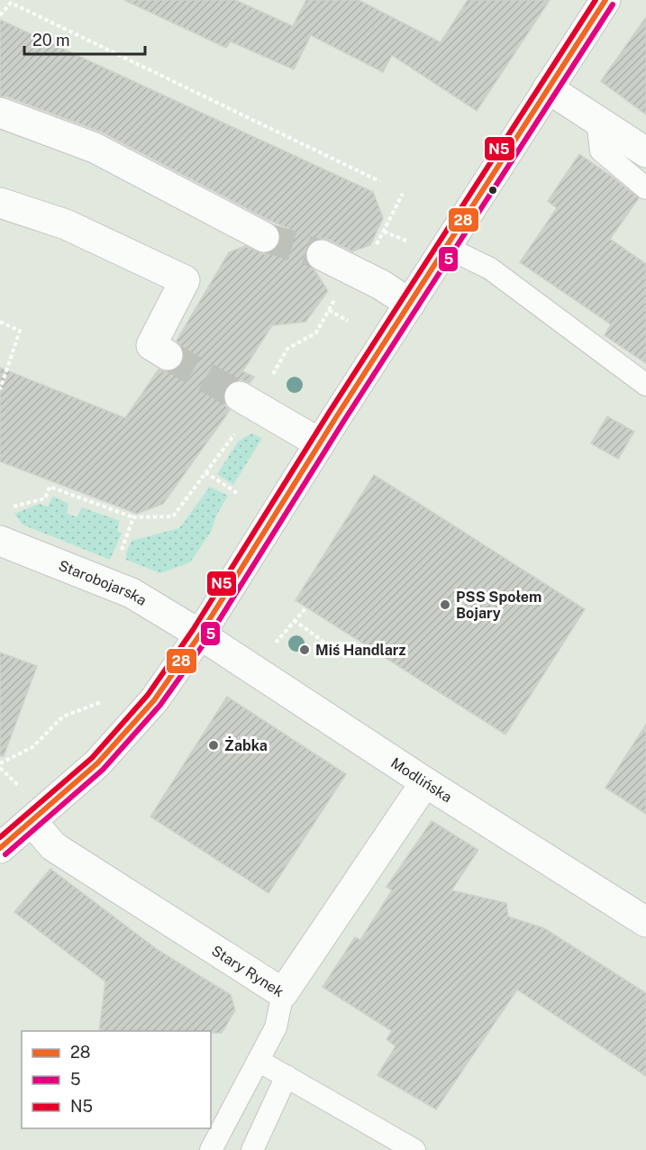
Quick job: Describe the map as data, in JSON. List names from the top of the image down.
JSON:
{
  "streets": {
    "street": ["Starobojarska", "Modlińska", "Stary Rynek"]
  },
  "crossings": [
    ["Starobojarska", "Modlińska"],
    ["Modlińska", "Stary Rynek"]
  ],
  "places": ["PSS Społem Bojary", "Miś Handlarz", "Żabka"],
  "lines": ["transit line 28", "transit line N5", "transit line 5"],
  "legend": ["28", "5", "N5"],
  "scale_bar": "20 m"
}
